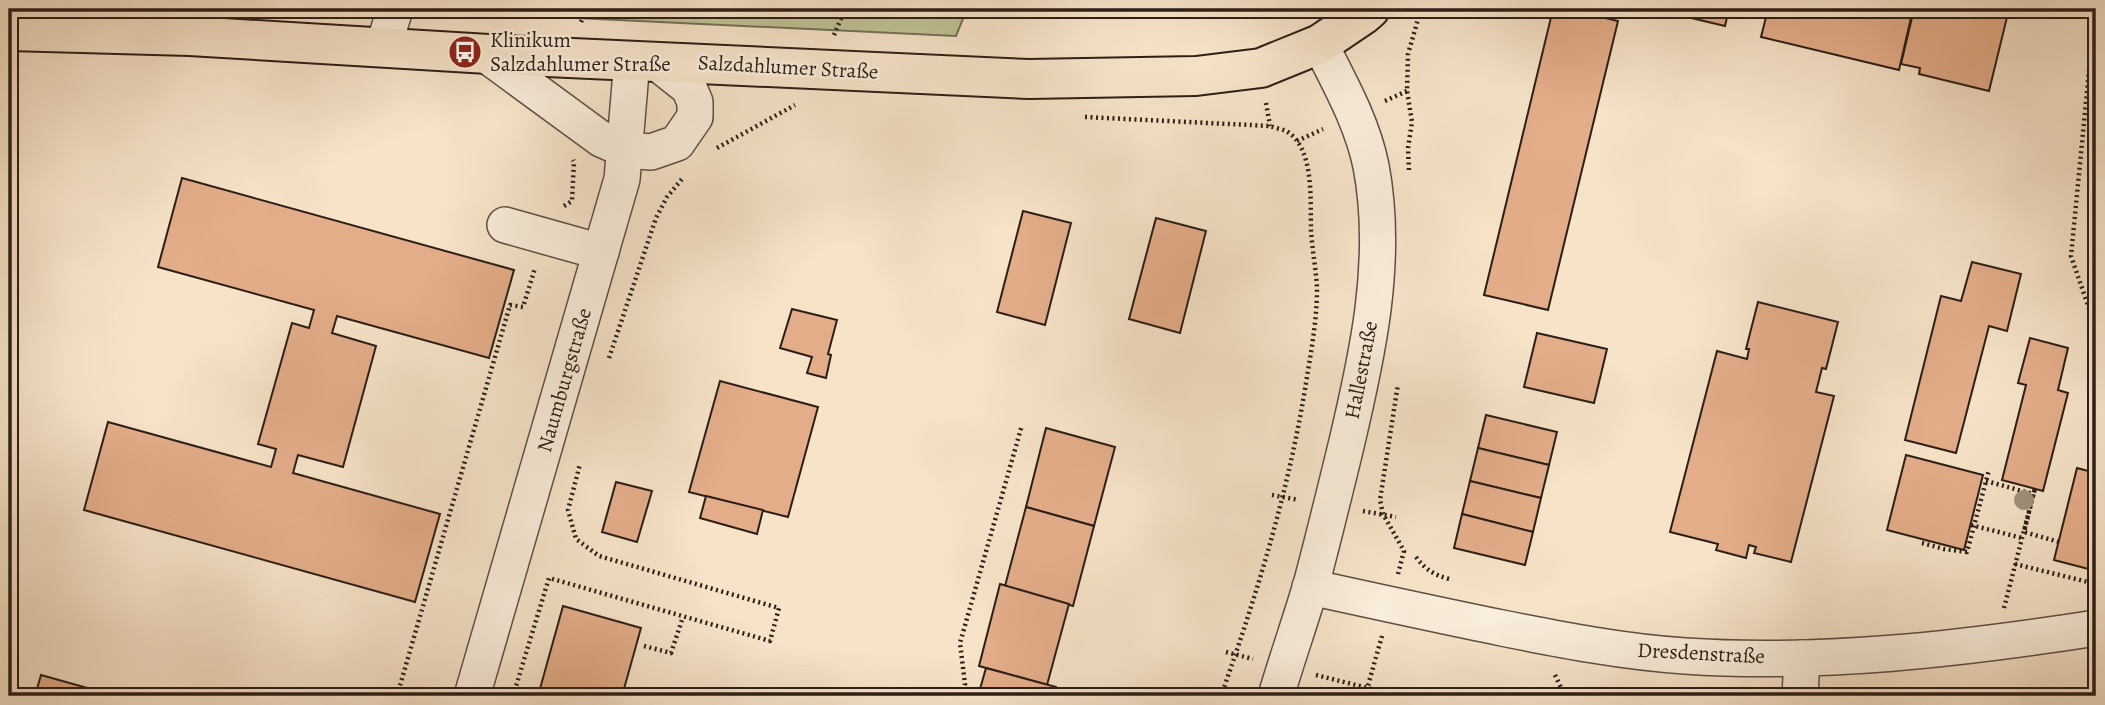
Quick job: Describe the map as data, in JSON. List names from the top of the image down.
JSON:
{
  "streets": {
    "main road": ["Salzdahlumer Straße"],
    "street": ["Hallestraße", "Naumburgstraße", "Dresdenstraße"]
  },
  "crossings": [
    ["Salzdahlumer Straße", "Hallestraße"],
    ["Salzdahlumer Straße", "Naumburgstraße"],
    ["Hallestraße", "Dresdenstraße"]
  ],
  "places": {
    "bus stop": ["Klinikum Salzdahlumer Straße"]
  }
}
